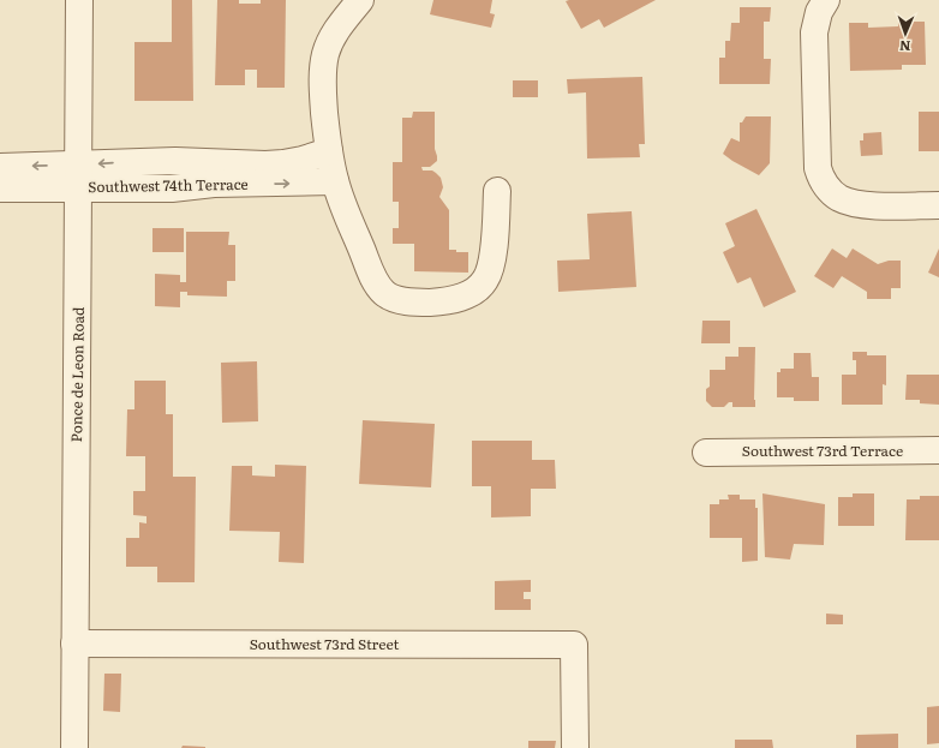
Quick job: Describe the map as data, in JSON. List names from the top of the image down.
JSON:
{
  "streets": {
    "street": [
      "Southwest 74th Terrace",
      "Ponce de Leon Road",
      "Southwest 73rd Terrace",
      "Southwest 73rd Street"
    ]
  },
  "crossings": [
    ["Southwest 74th Terrace", "Ponce de Leon Road"],
    ["Ponce de Leon Road", "Southwest 73rd Street"]
  ],
  "north": "bottom"
}
